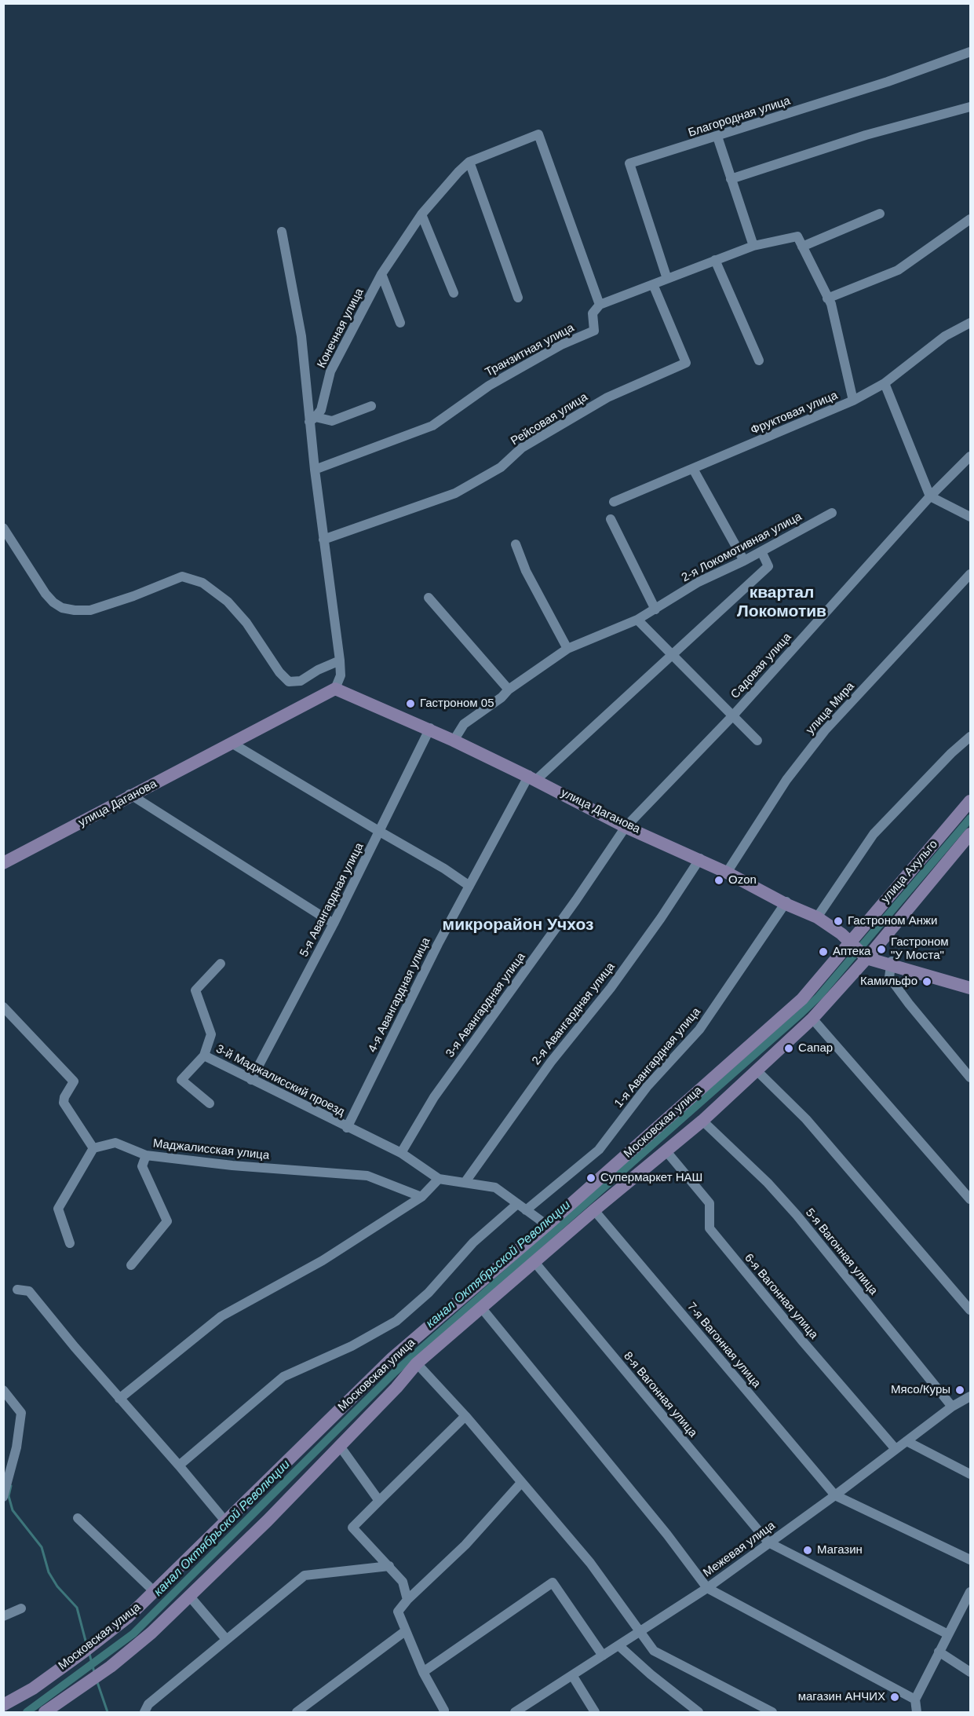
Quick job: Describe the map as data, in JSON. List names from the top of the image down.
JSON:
{
  "streets": {
    "main road": ["улица Даганова", "улица Ахульго", "Московская улица"],
    "street": [
      "Благородная улица",
      "Конечная улица",
      "Транзитная улица",
      "Фруктовая улица",
      "Рейсовая улица",
      "2-я Локомотивная улица",
      "Садовая улица",
      "улица Мира",
      "5-я Авангардная улица",
      "4-я Авангардная улица",
      "3-я Авангардная улица",
      "2-я Авангардная улица",
      "1-я Авангардная улица",
      "3-й Маджалисский проезд",
      "Маджалисская улица",
      "5-я Вагонная улица",
      "6-я Вагонная улица",
      "7-я Вагонная улица",
      "8-я Вагонная улица",
      "Межевая улица"
    ]
  },
  "crossings": [
    ["Конечная улица", "Транзитная улица"],
    ["Конечная улица", "Рейсовая улица"],
    ["Конечная улица", "улица Даганова"],
    ["2-я Локомотивная улица", "улица Даганова"],
    ["2-я Локомотивная улица", "4-я Авангардная улица"],
    ["Садовая улица", "улица Даганова"],
    ["Садовая улица", "3-я Авангардная улица"],
    ["улица Мира", "улица Даганова"],
    ["улица Даганова", "улица Ахульго"],
    ["улица Даганова", "5-я Авангардная улица"],
    ["улица Даганова", "4-я Авангардная улица"],
    ["улица Даганова", "3-я Авангардная улица"],
    ["улица Даганова", "2-я Авангардная улица"],
    ["улица Даганова", "1-я Авангардная улица"],
    ["улица Даганова", "Московская улица"],
    ["улица Ахульго", "Московская улица"],
    ["5-я Авангардная улица", "3-й Маджалисский проезд"],
    ["4-я Авангардная улица", "3-й Маджалисский проезд"],
    ["3-я Авангардная улица", "3-й Маджалисский проезд"],
    ["5-я Вагонная улица", "Межевая улица"],
    ["6-я Вагонная улица", "Межевая улица"],
    ["7-я Вагонная улица", "Межевая улица"],
    ["8-я Вагонная улица", "Межевая улица"]
  ],
  "districts": ["квартал Локомотив", "микрорайон Учхоз"],
  "water": ["канал Октябрьской Революции"],
  "places": [
    "Гастроном 05",
    "Ozon",
    "Гастроном Анжи",
    "Гастроном \"У Моста\"",
    "Аптека",
    "Камильфо",
    "Сапар",
    "Супермаркет НАШ",
    "Мясо/Куры",
    "Магазин",
    "магазин АНЧИХ"
  ]
}
